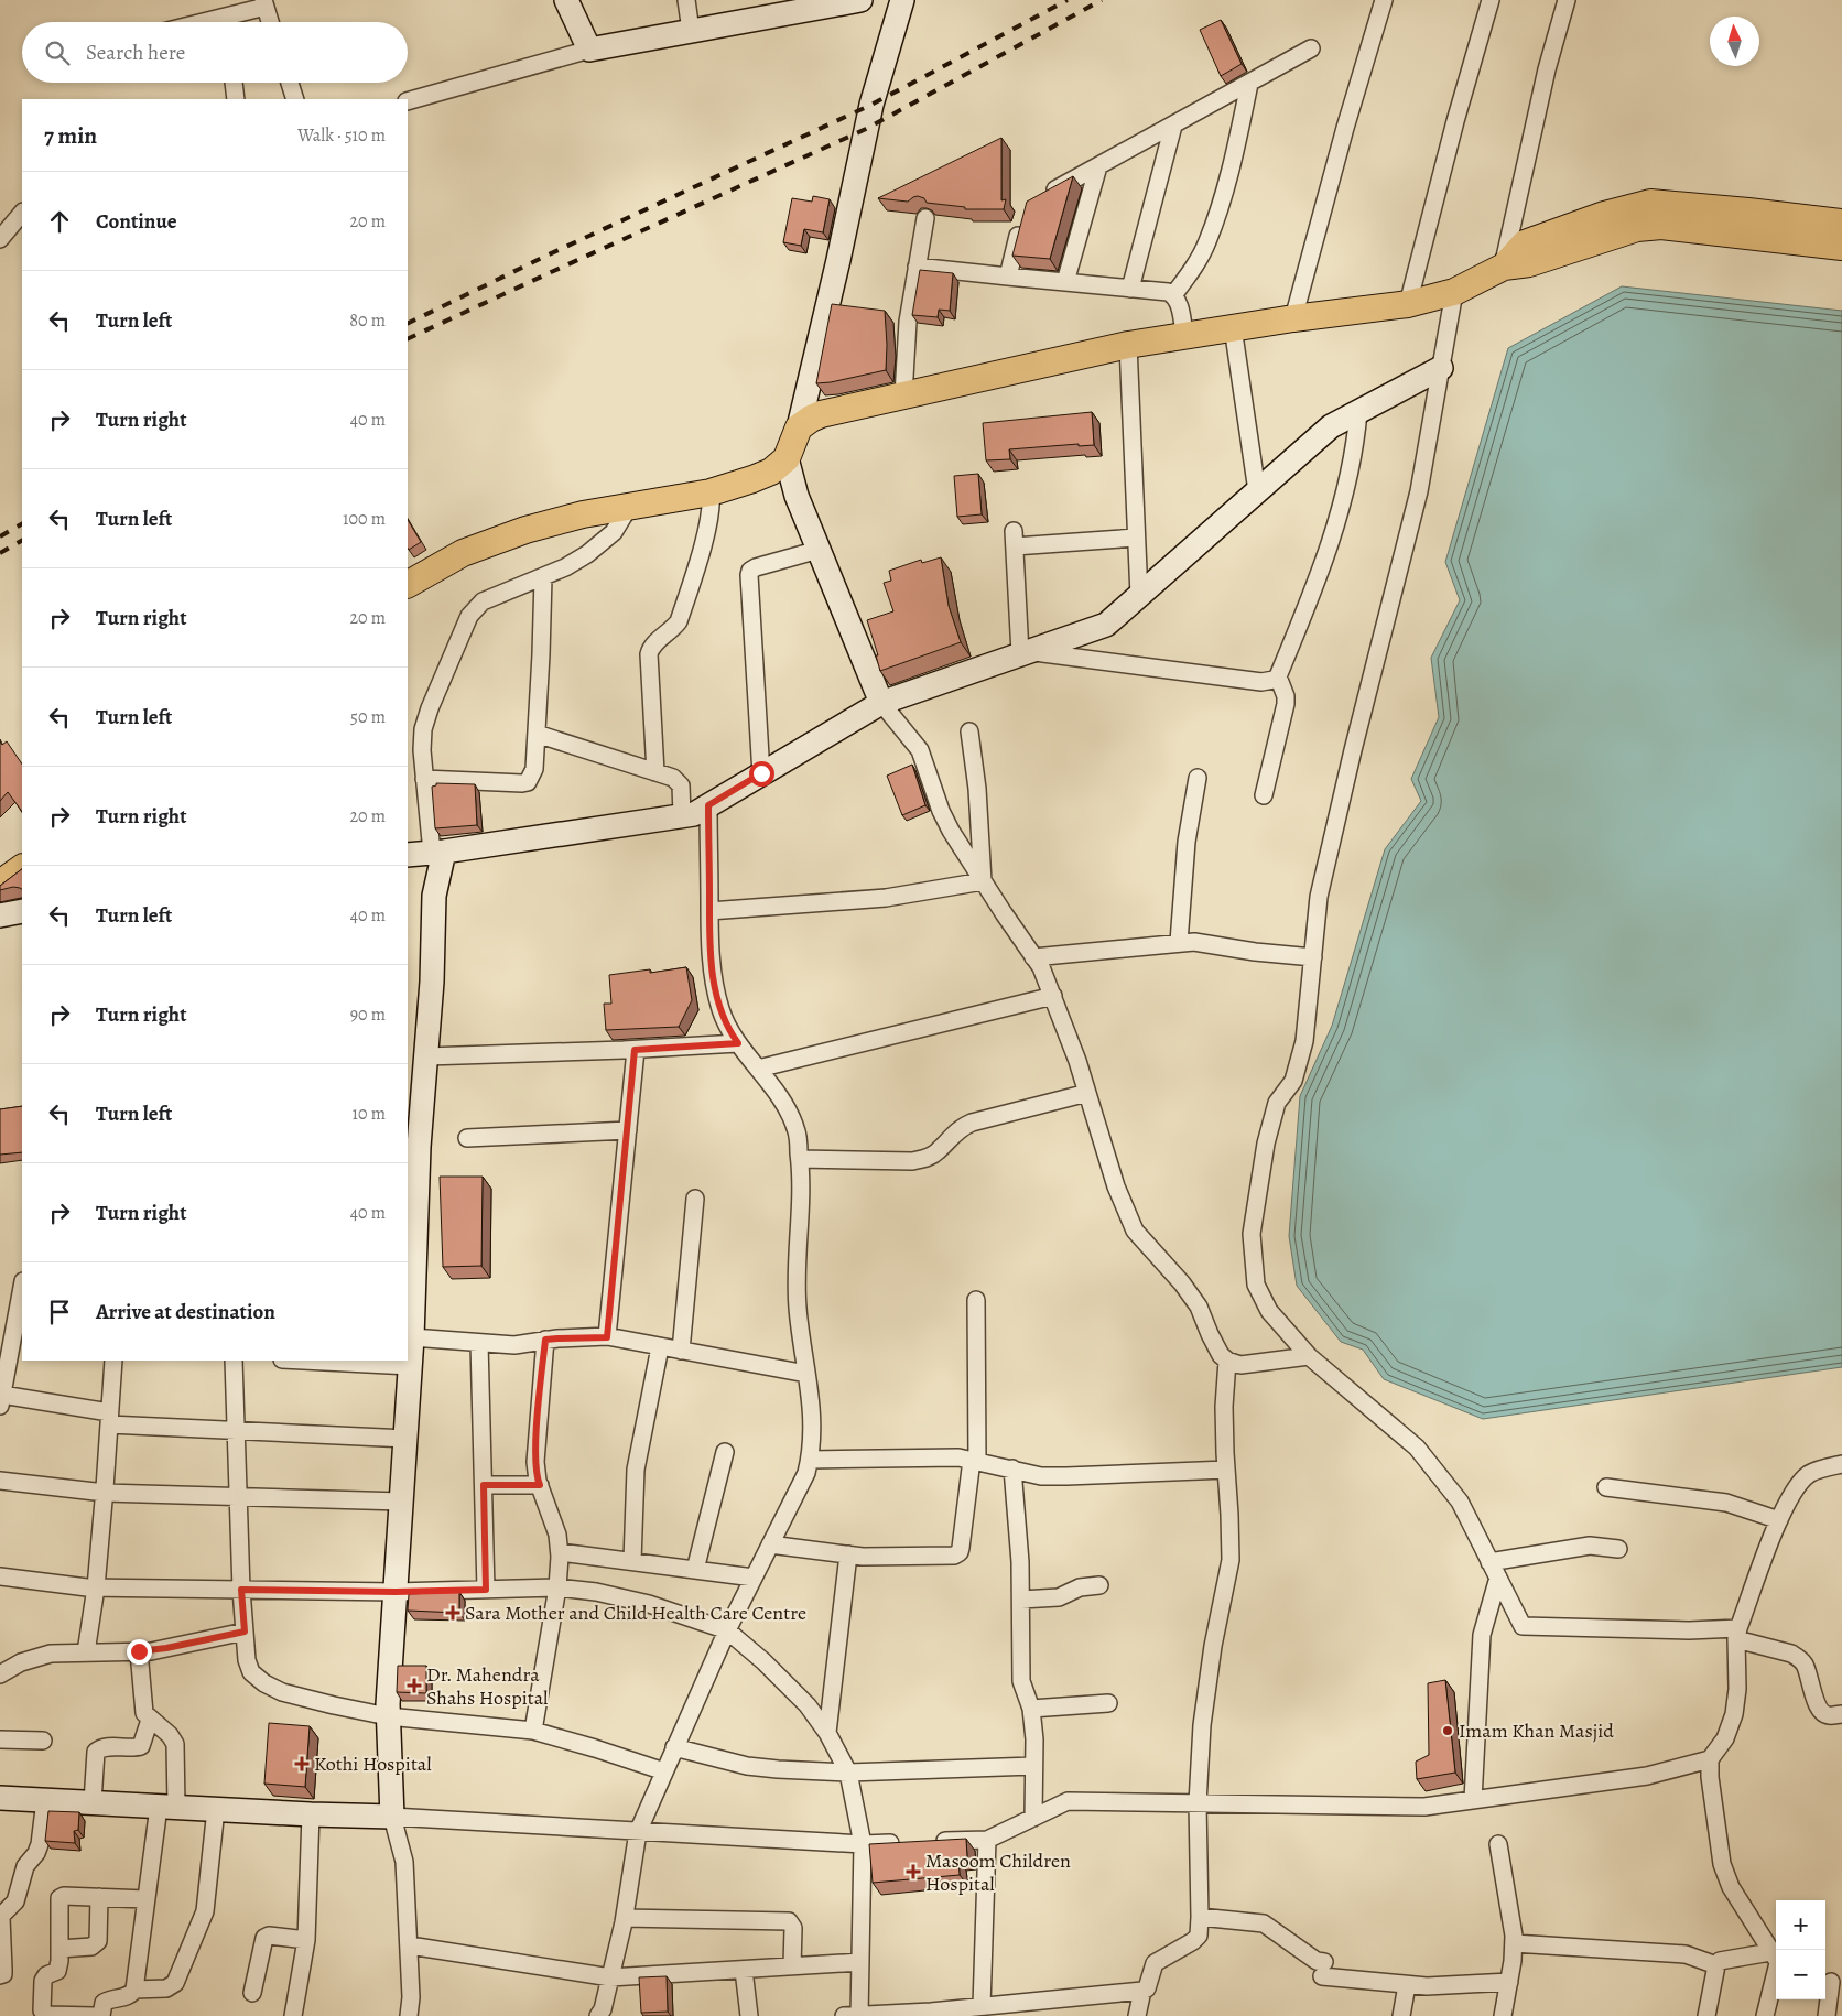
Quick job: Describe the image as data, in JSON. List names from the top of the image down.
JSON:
{
  "places": {
    "health": [
      "Sara Mother and Child Health Care Centre",
      "Dr. Mahendra Shahs Hospital",
      "Kothi Hospital",
      "Masoom Children Hospital"
    ],
    "other": ["Imam Khan Masjid"]
  },
  "north": "top",
  "page": {
    "search": "Search here",
    "heading": ["7 min", "Walk · 510 m"],
    "list": [
      ["Continue", "20 m"],
      ["Turn left", "80 m"],
      ["Turn right", "40 m"],
      ["Turn left", "100 m"],
      ["Turn right", "20 m"],
      ["Turn left", "50 m"],
      ["Turn right", "20 m"],
      ["Turn left", "40 m"],
      ["Turn right", "90 m"],
      ["Turn left", "10 m"],
      ["Turn right", "40 m"],
      "Arrive at destination"
    ],
    "map_buttons": ["+", "−"]
  }
}
